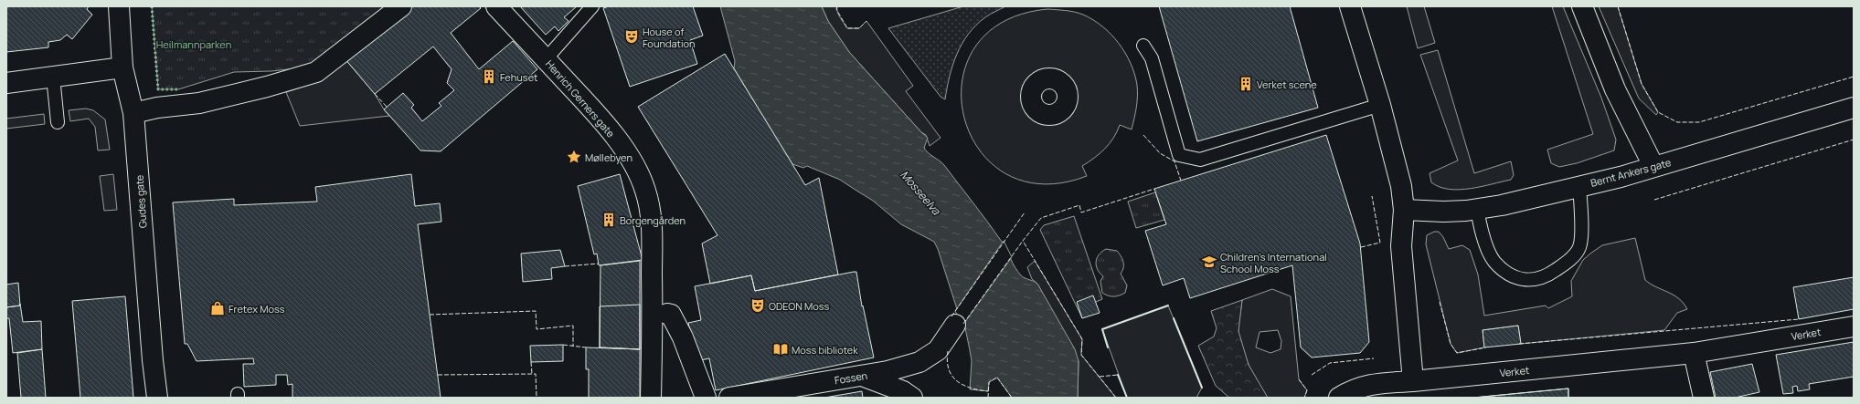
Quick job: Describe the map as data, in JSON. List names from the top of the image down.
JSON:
{
  "streets": {
    "street": [
      "Henrich Gerners gate",
      "Bernt Ankers gate",
      "Gudes gate",
      "Verket",
      "Fossen"
    ]
  },
  "water": ["Mosseelva"],
  "parks": ["Heilmannparken"],
  "places": {
    "theatre": ["House of Foundation", "ODEON Moss"],
    "building": ["Fehuset", "Verket scene", "Borgengården"],
    "place": ["Møllebyen"],
    "school or university": ["Children's International School Moss"],
    "shop": ["Fretex Moss"],
    "library": ["Moss bibliotek"]
  }
}
